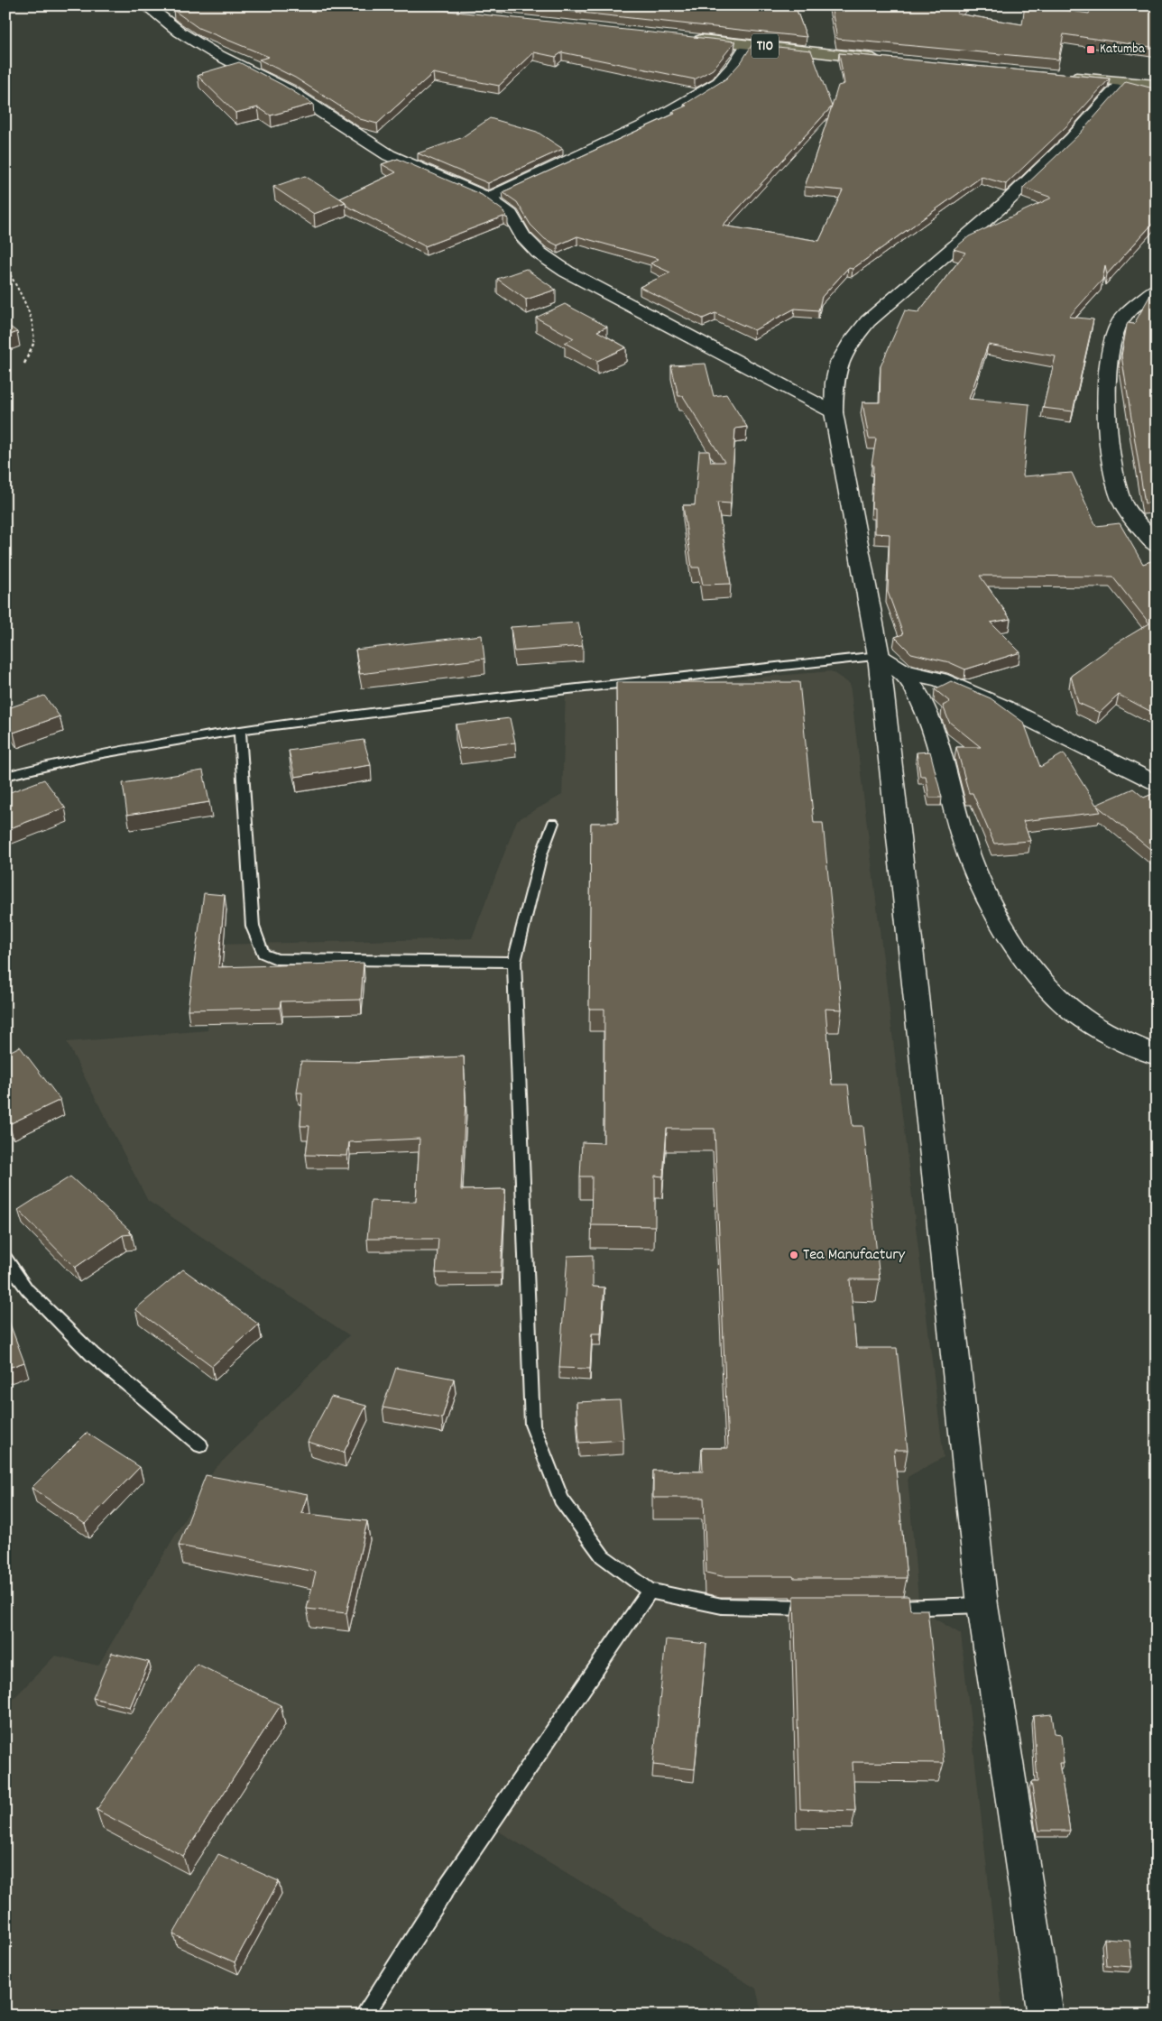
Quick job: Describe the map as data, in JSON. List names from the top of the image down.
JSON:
{
  "streets": {
    "highway": ["T10"]
  },
  "places": {
    "transit": ["Katumba"],
    "other": ["Tea Manufactury"]
  }
}
